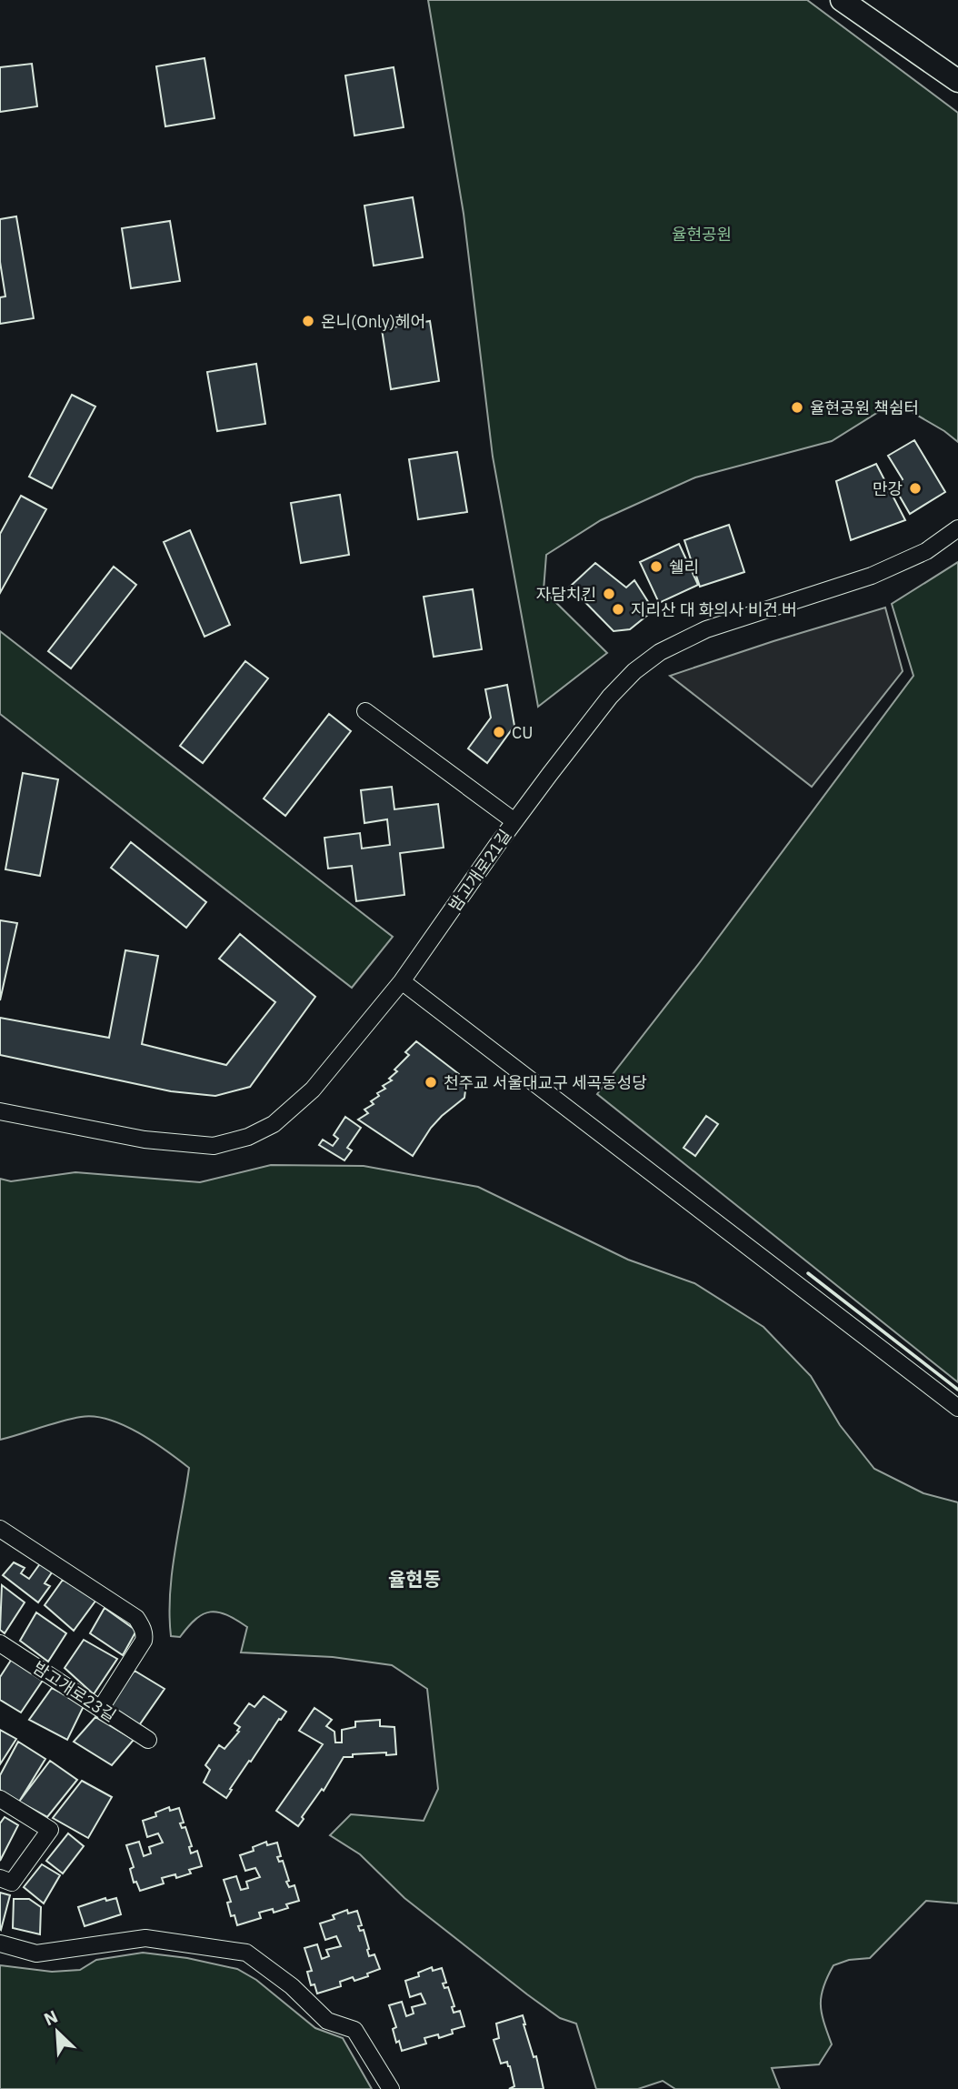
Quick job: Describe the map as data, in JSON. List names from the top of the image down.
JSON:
{
  "streets": {
    "street": ["밤고개로21길", "밤고개로23길"]
  },
  "districts": ["율현동"],
  "parks": ["율현공원"],
  "places": [
    "온니(Only)헤어",
    "율현공원 책쉼터",
    "만강",
    "쉘리",
    "자담치킨",
    "지리산 대 화의사 비건 버",
    "CU",
    "천주교 서울대교구 세곡동성당"
  ],
  "north": "top left"
}
